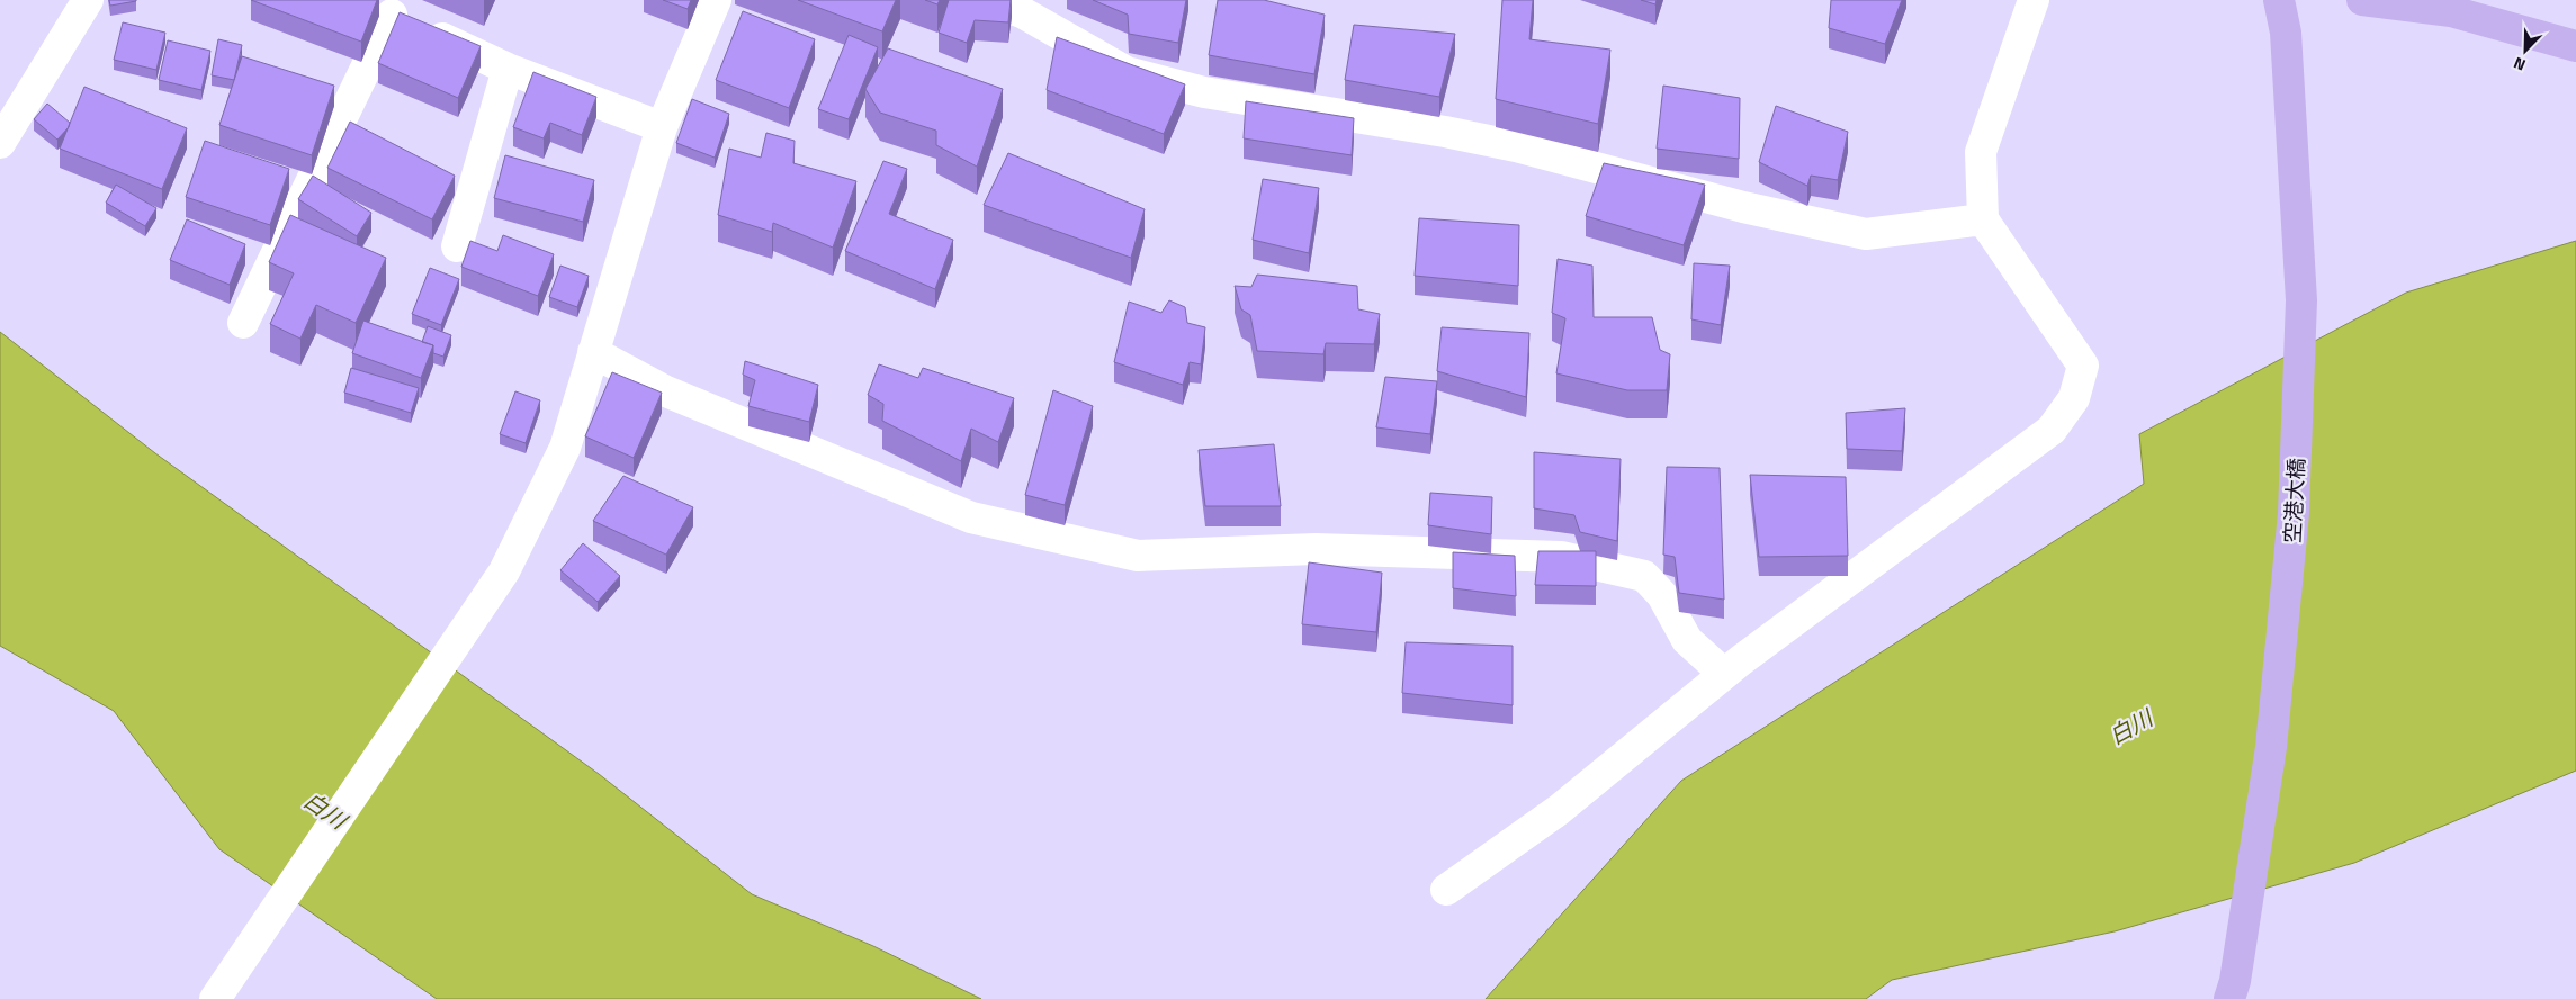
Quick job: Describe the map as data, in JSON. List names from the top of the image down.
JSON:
{
  "streets": {
    "main road": ["空港大橋"]
  },
  "water": ["白川"],
  "north": "bottom left"
}
